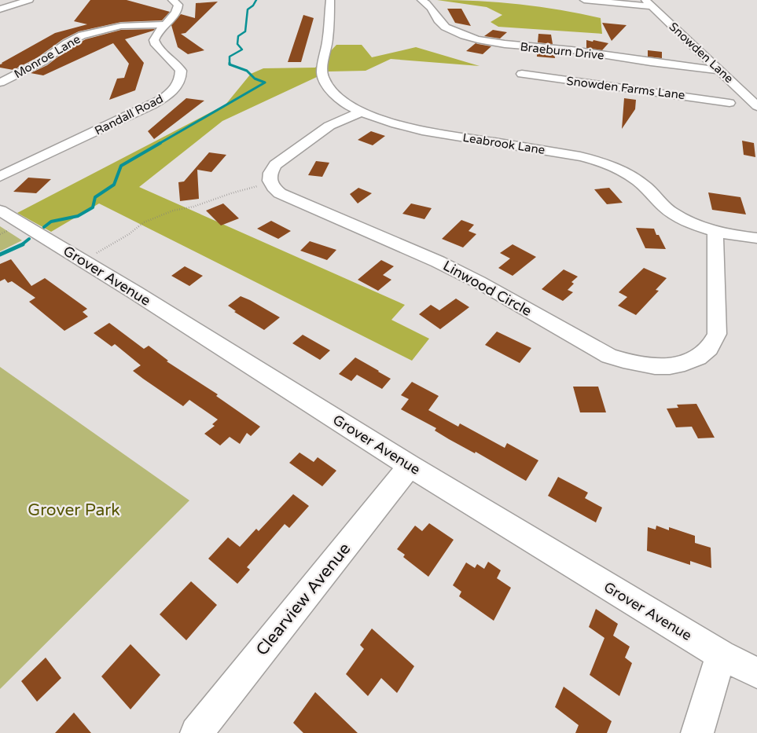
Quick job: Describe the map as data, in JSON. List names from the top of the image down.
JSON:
{
  "streets": {
    "street": [
      "Braeburn Drive",
      "Snowden Lane",
      "Monroe Lane",
      "Snowden Farms Lane",
      "Randall Road",
      "Leabrook Lane",
      "Grover Avenue",
      "Linwood Circle",
      "Clearview Avenue"
    ]
  },
  "crossings": [
    ["Braeburn Drive", "Snowden Lane"],
    ["Monroe Lane", "Randall Road"],
    ["Leabrook Lane", "Linwood Circle"],
    ["Grover Avenue", "Clearview Avenue"]
  ],
  "parks": ["Grover Park"]
}
